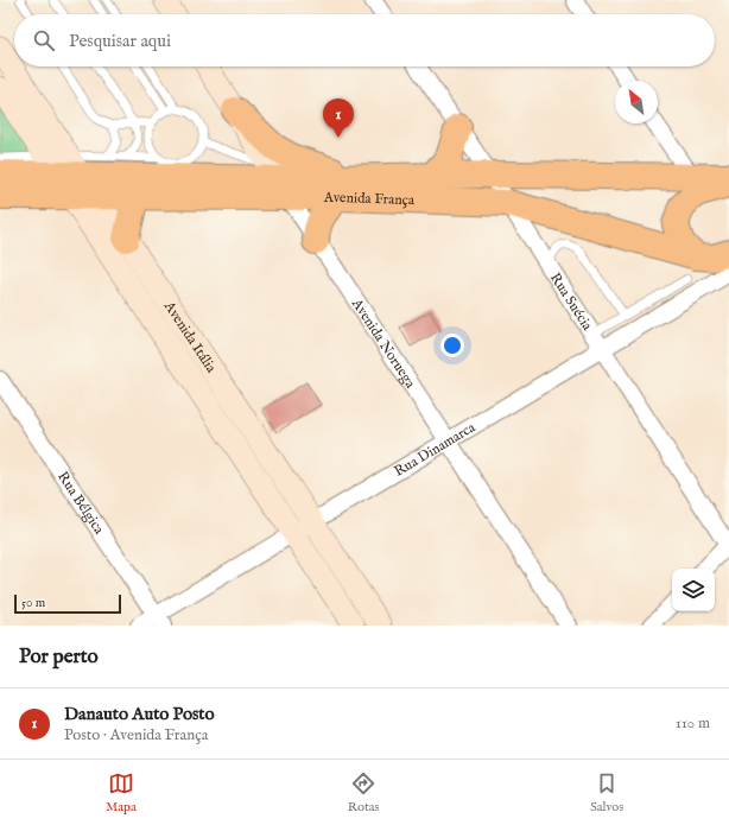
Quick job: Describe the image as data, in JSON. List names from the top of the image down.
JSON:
{
  "streets": {
    "main road": ["Avenida França", "Avenida Itália", "Avenida Noruega"],
    "street": ["Rua Suécia", "Rua Dinamarca", "Rua Bélgica"]
  },
  "crossings": [
    ["Avenida França", "Rua Suécia"],
    ["Avenida França", "Avenida Itália"],
    ["Avenida França", "Avenida Noruega"],
    ["Rua Suécia", "Rua Dinamarca"],
    ["Avenida Itália", "Rua Dinamarca"],
    ["Avenida Noruega", "Rua Dinamarca"],
    ["Rua Dinamarca", "Rua Bélgica"]
  ],
  "scale_bar": "50 m",
  "north": "top left",
  "page": {
    "search": "Pesquisar aqui",
    "pins": "1",
    "scale": "50 m",
    "heading": "Por perto",
    "list": [
      {
        "mark": "1",
        "name": "Danauto Auto Posto",
        "note": "Posto · Avenida França",
        "value": "110 m"
      }
    ],
    "nav": ["Mapa", "Rotas", "Salvos"]
  }
}
